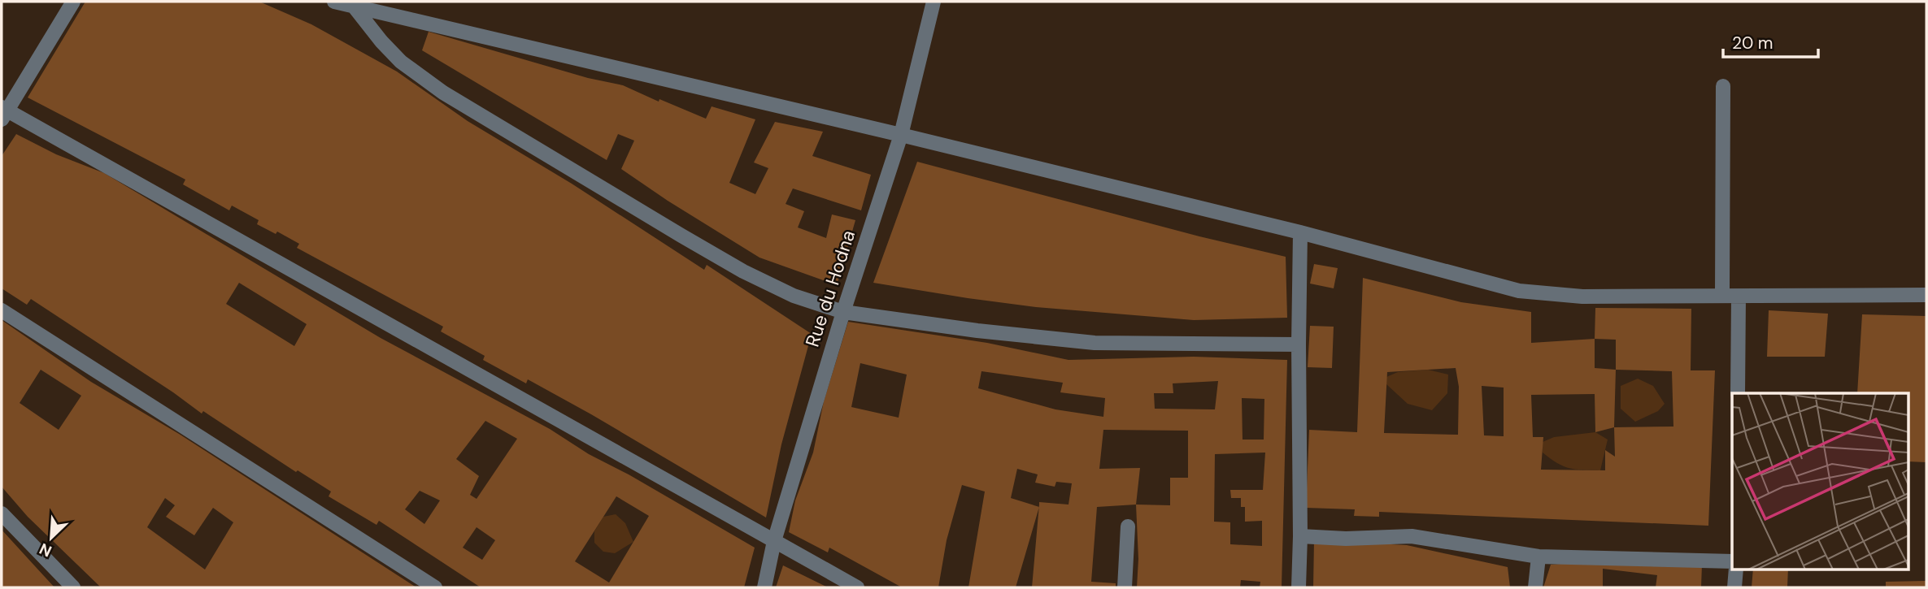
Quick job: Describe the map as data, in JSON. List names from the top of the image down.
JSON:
{
  "streets": {
    "street": ["Rue du Hodna"]
  },
  "scale_bar": "20 m",
  "north": "bottom left"
}
